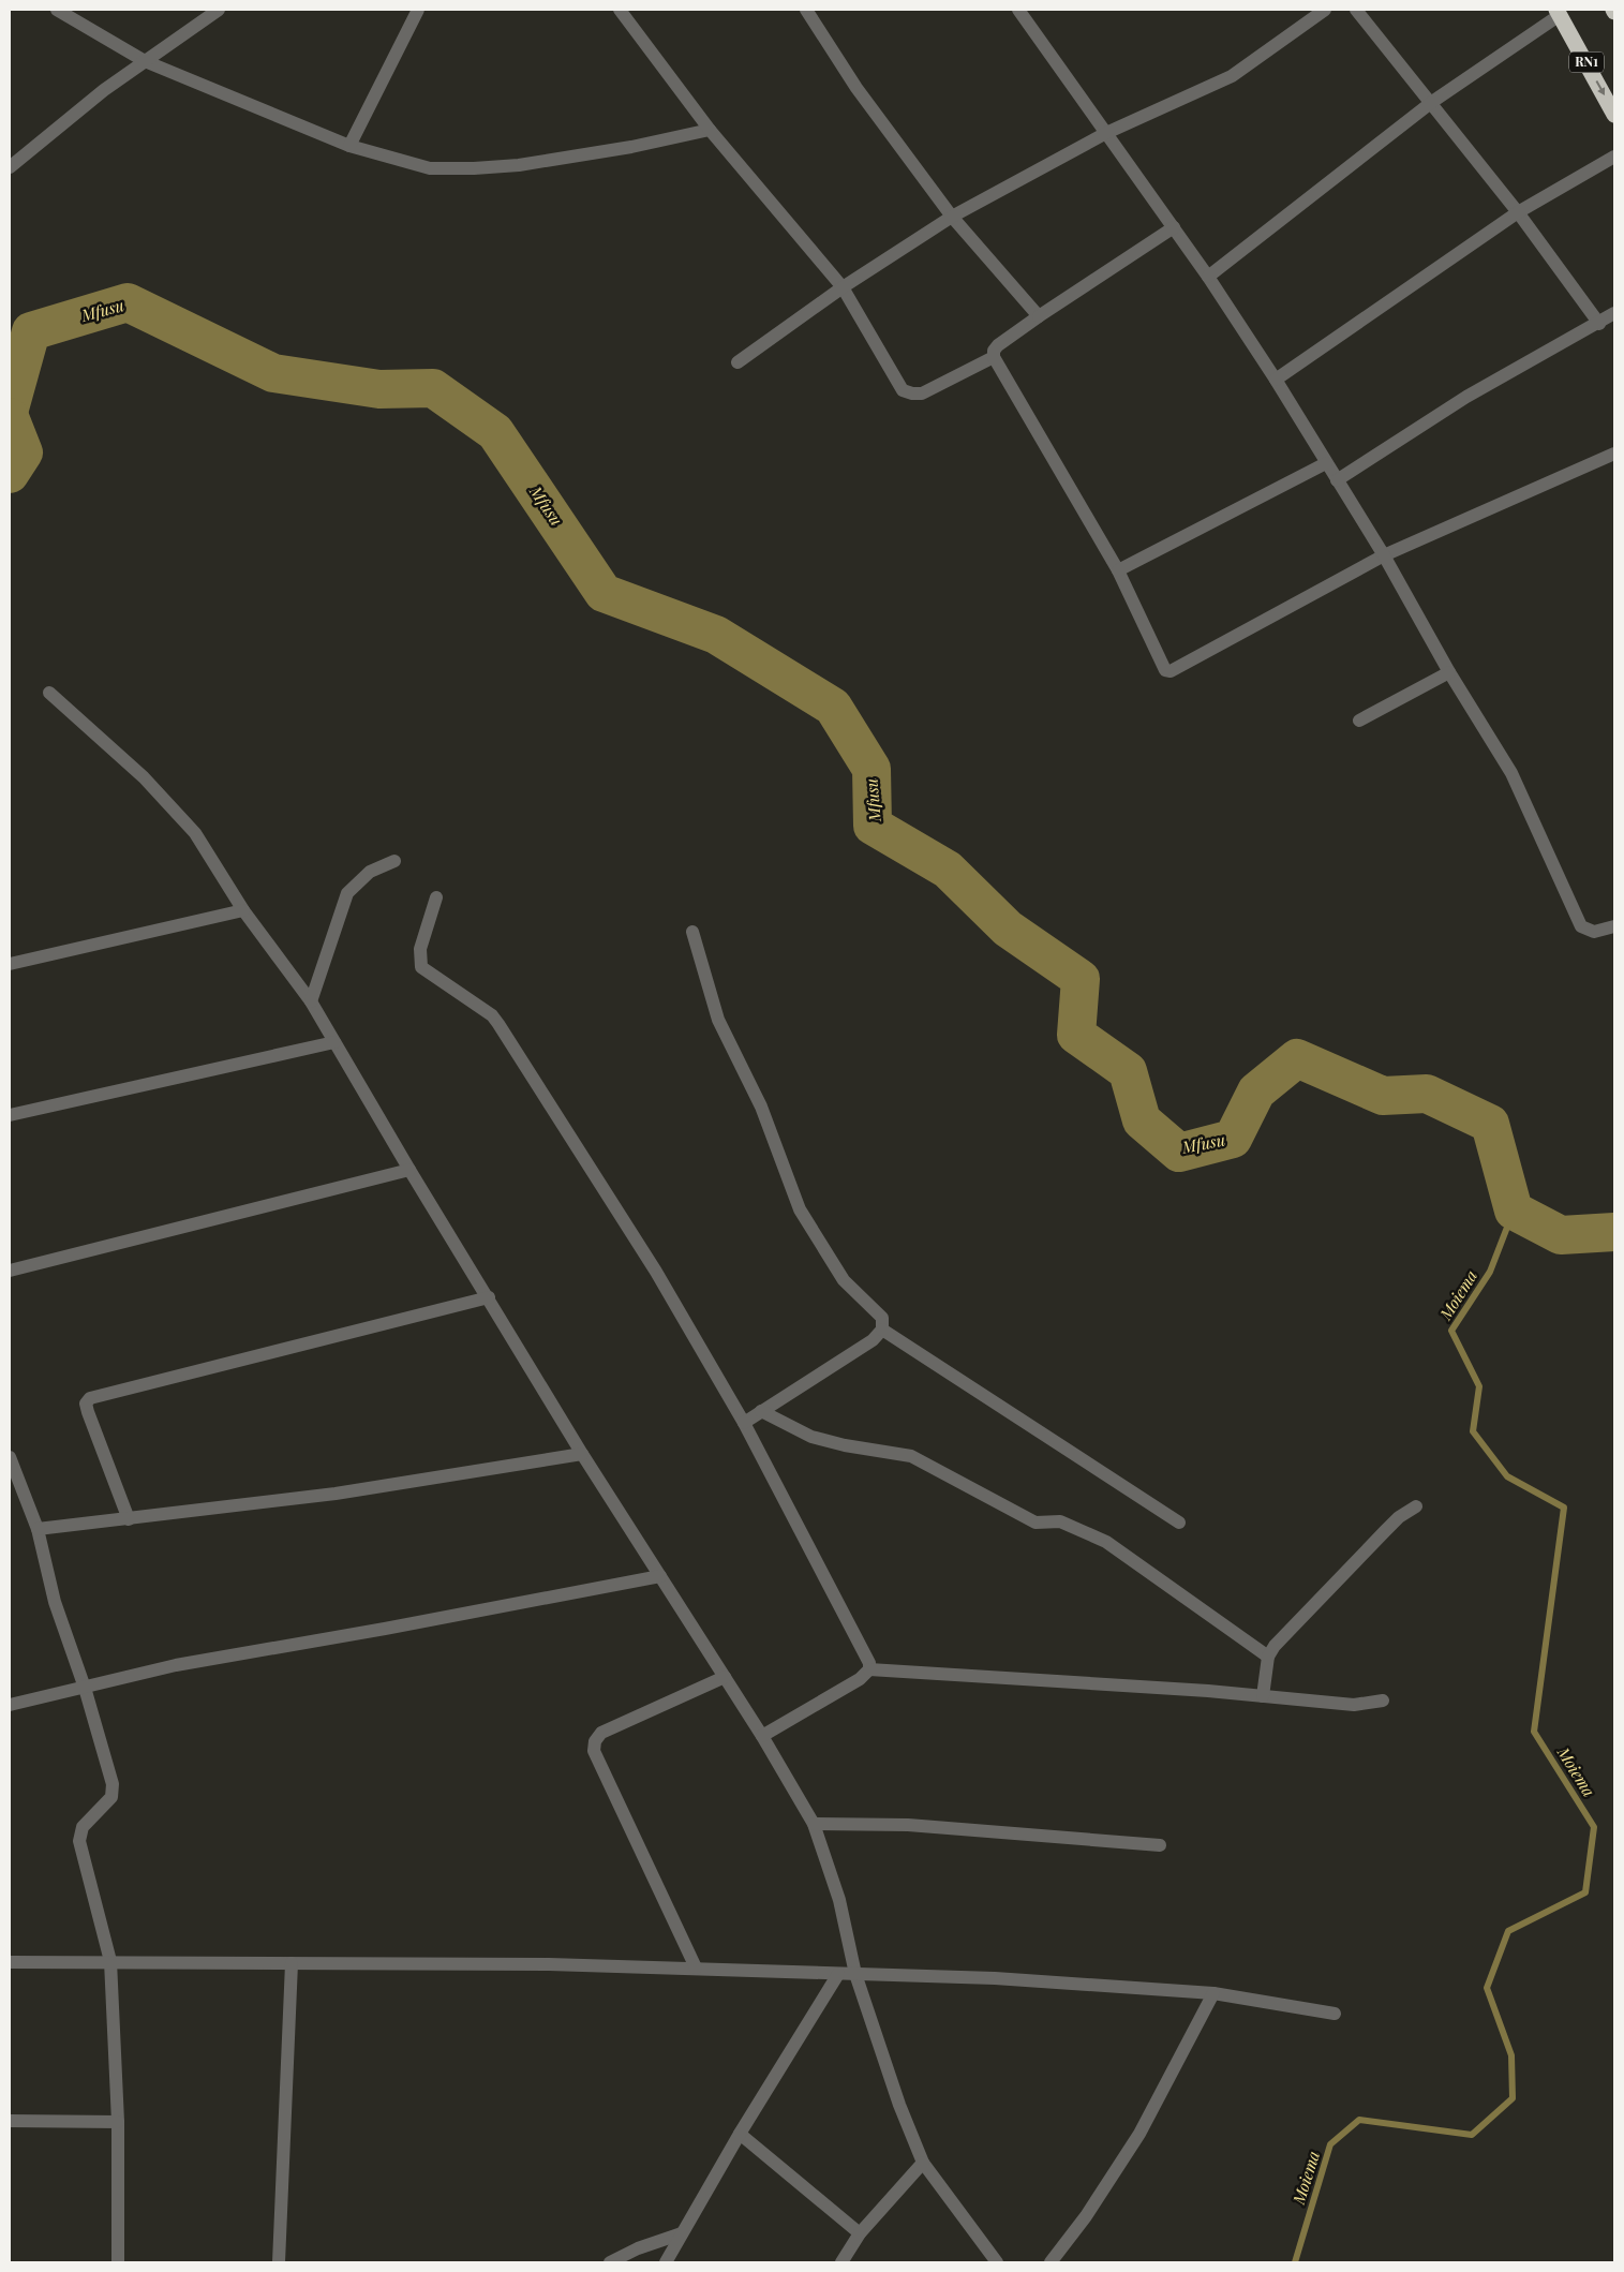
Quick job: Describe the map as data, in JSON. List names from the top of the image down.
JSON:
{
  "streets": {
    "highway": ["RN1"]
  },
  "water": ["Mfusu", "Moiema"]
}
